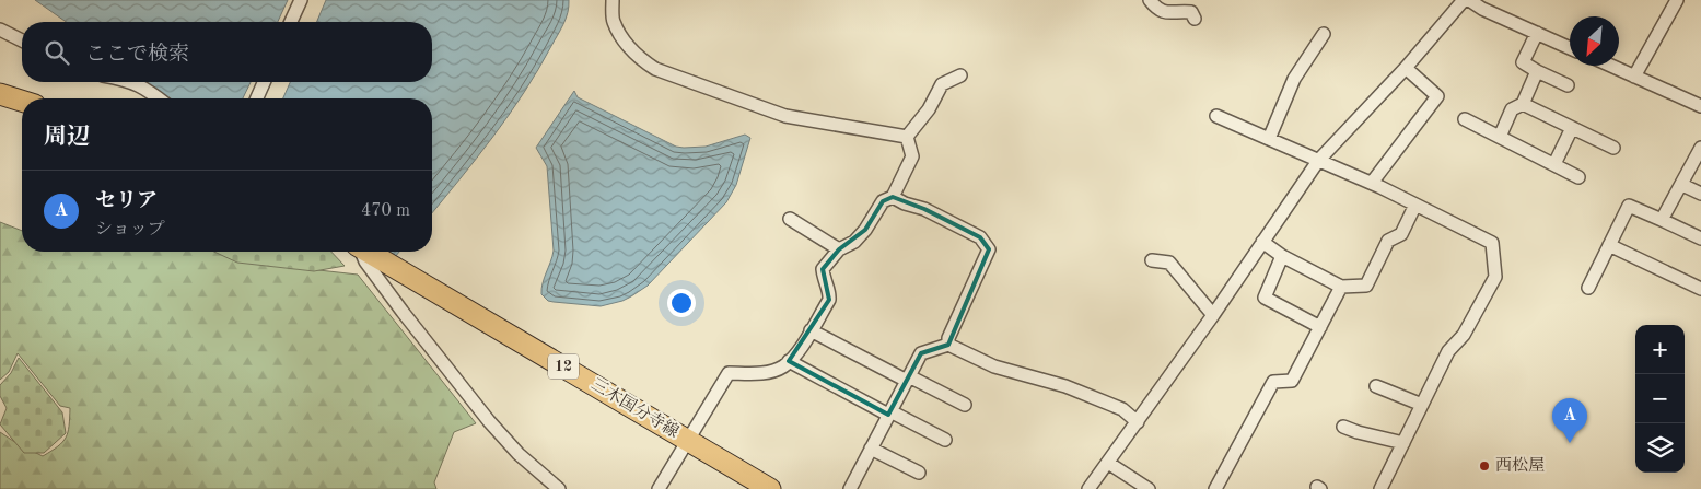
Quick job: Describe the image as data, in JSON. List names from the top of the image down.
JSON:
{
  "streets": {
    "main road": ["12", "三木国分寺線"]
  },
  "places": ["西松屋"],
  "north": "bottom left",
  "page": {
    "search": "ここで検索",
    "heading": "周辺",
    "list": [
      {
        "mark": "A",
        "name": "セリア",
        "note": "ショップ",
        "value": "470 m"
      }
    ],
    "map_buttons": ["+", "−"],
    "pins": "A"
  }
}
